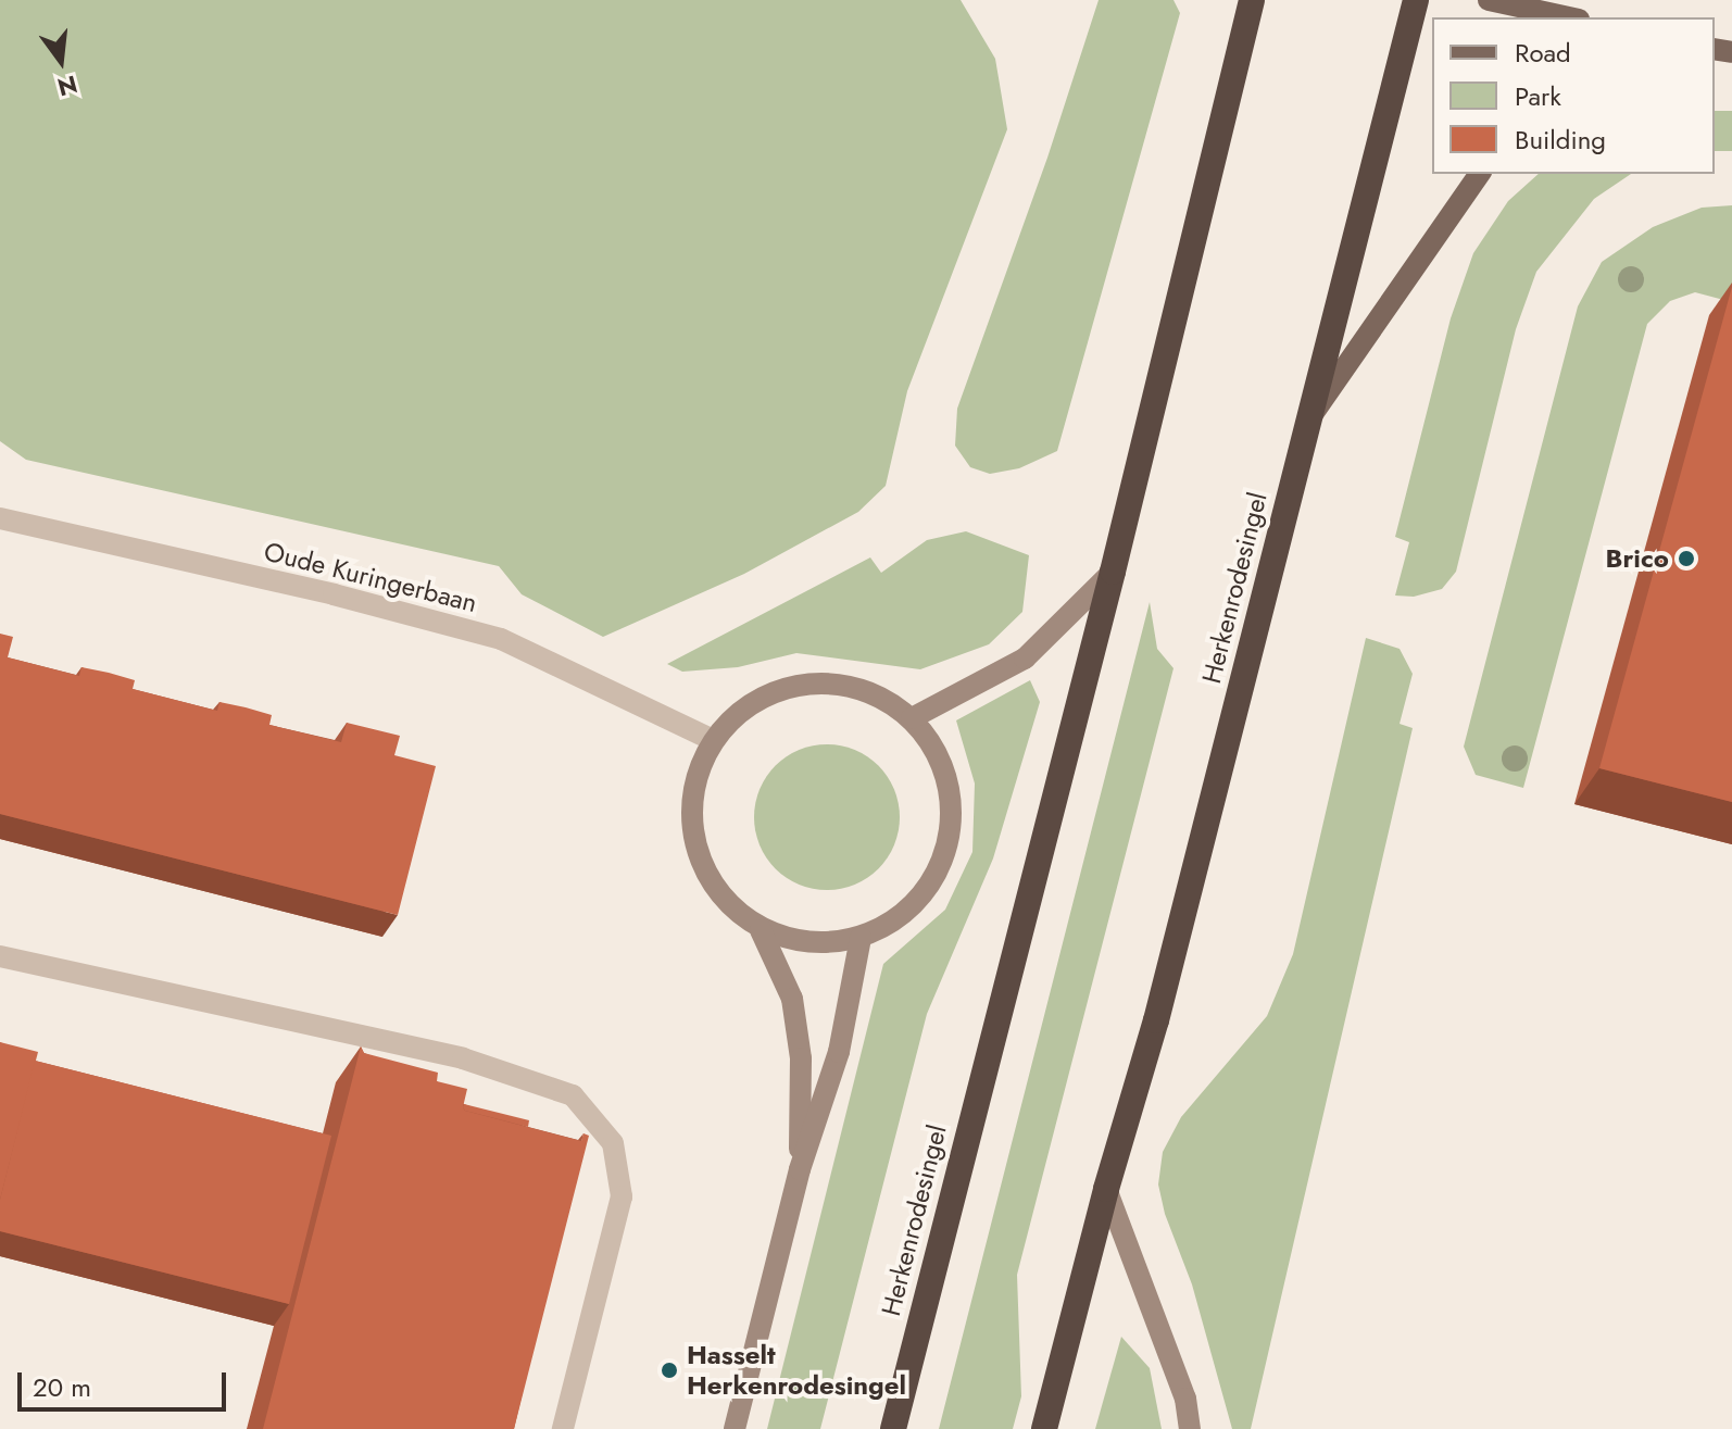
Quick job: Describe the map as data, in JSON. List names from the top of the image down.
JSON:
{
  "streets": {
    "highway": ["Herkenrodesingel"],
    "street": ["Oude Kuringerbaan"]
  },
  "places": ["Brico", "Hasselt Herkenrodesingel"],
  "legend": ["Road", "Park", "Building"],
  "scale_bar": "20 m",
  "north": "bottom"
}
